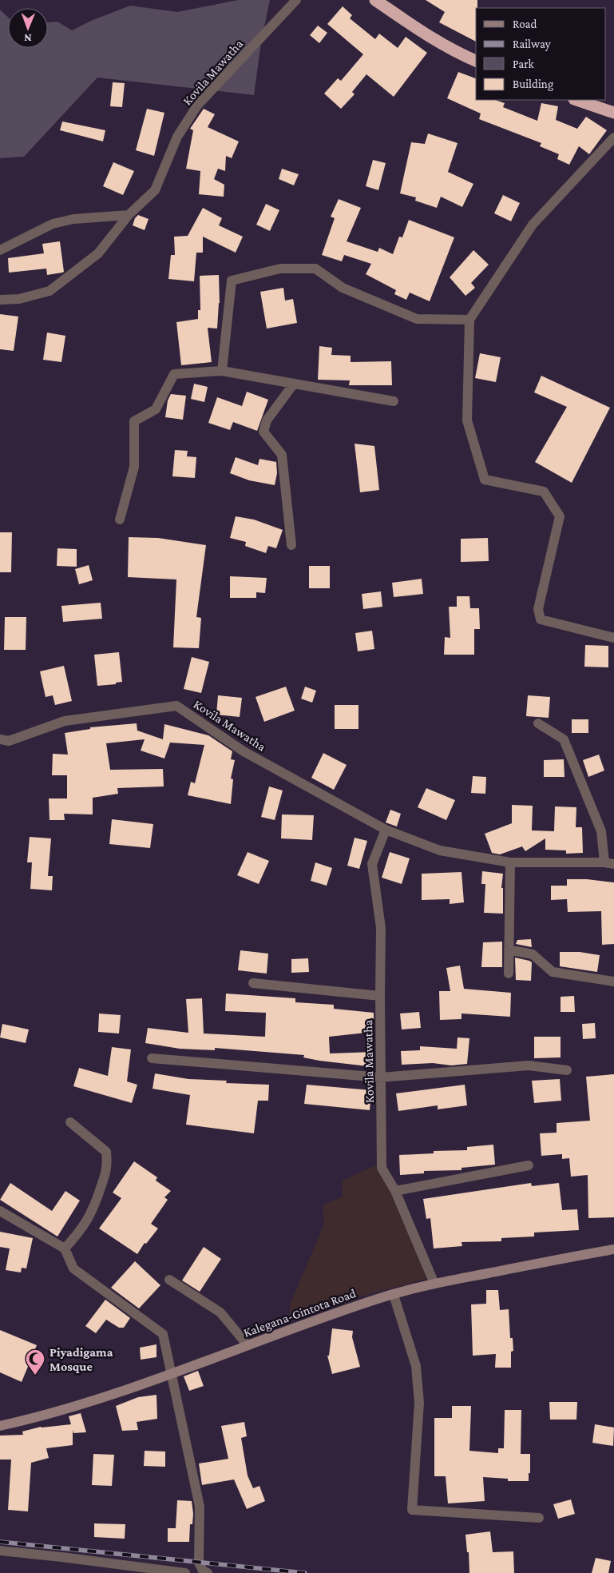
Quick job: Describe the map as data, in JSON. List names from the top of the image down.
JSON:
{
  "streets": {
    "main road": ["Kalegana-Gintota Road"],
    "street": ["Kovila Mawatha"]
  },
  "crossings": [
    ["Kovila Mawatha", "Kalegana-Gintota Road"]
  ],
  "places": {
    "mosque": ["Piyadigama Mosque"]
  },
  "legend": [
    "Road",
    "Railway",
    "Park",
    "Building"
  ],
  "north": "bottom"
}
